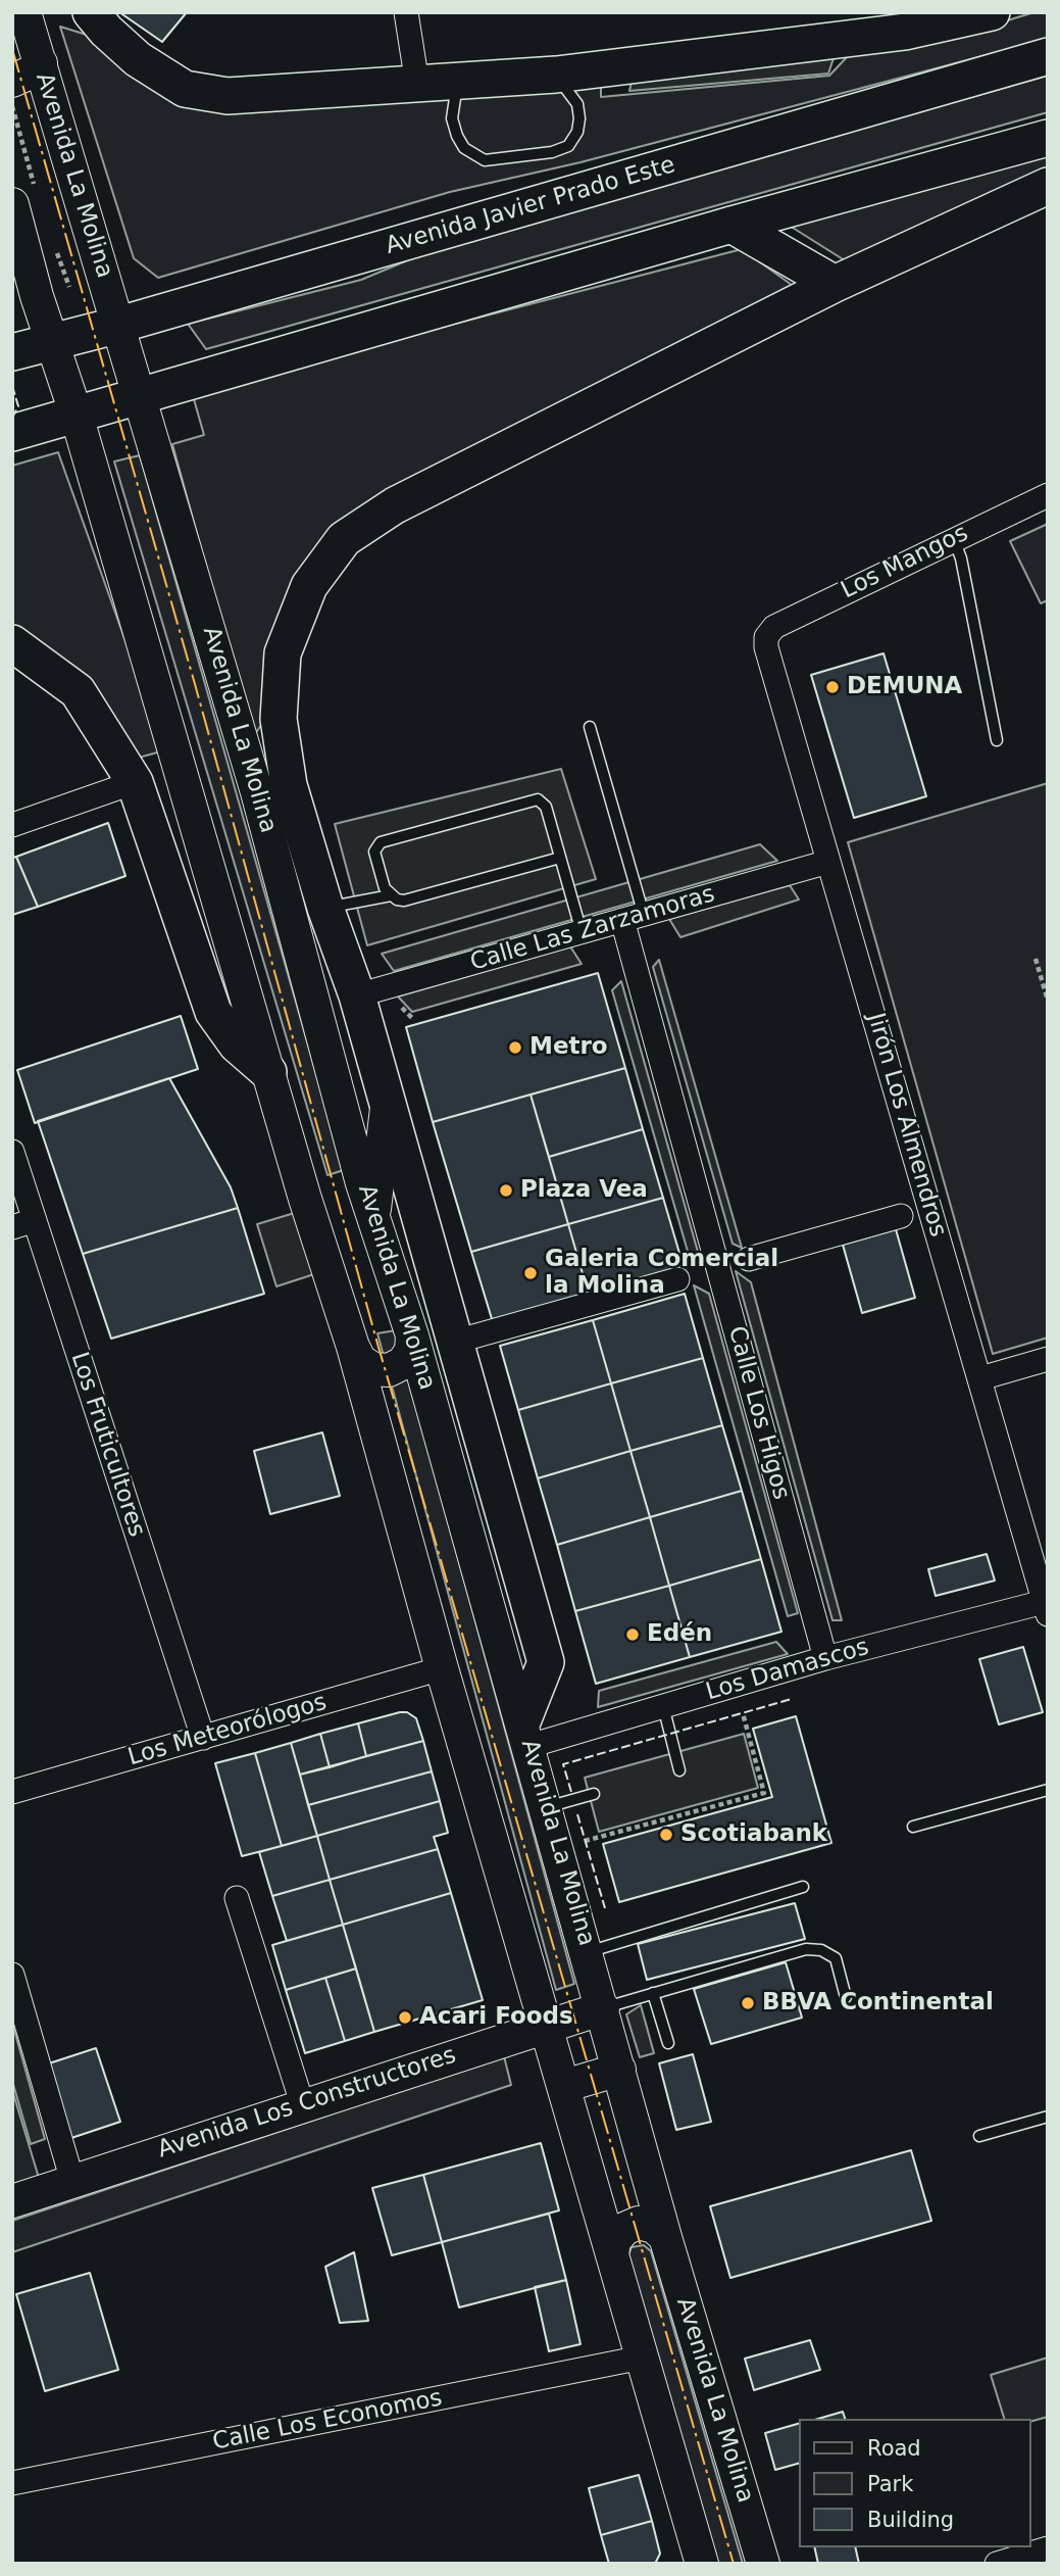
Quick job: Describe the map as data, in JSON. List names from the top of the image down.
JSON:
{
  "streets": {
    "main road": ["Avenida La Molina", "Avenida Javier Prado Este", "Avenida Los Constructores"],
    "street": [
      "Los Mangos",
      "Calle Las Zarzamoras",
      "Jirón Los Almendros",
      "Calle Los Higos",
      "Los Fruticultores",
      "Los Damascos",
      "Los Meteorólogos",
      "Calle Los Economos"
    ]
  },
  "crossings": [
    ["Avenida La Molina", "Avenida Javier Prado Este"],
    ["Avenida La Molina", "Los Damascos"],
    ["Avenida La Molina", "Avenida Los Constructores"],
    ["Los Mangos", "Jirón Los Almendros"],
    ["Calle Las Zarzamoras", "Jirón Los Almendros"],
    ["Calle Las Zarzamoras", "Calle Los Higos"],
    ["Jirón Los Almendros", "Los Damascos"],
    ["Calle Los Higos", "Los Damascos"],
    ["Los Fruticultores", "Los Meteorólogos"]
  ],
  "places": [
    "DEMUNA",
    "Metro",
    "Plaza Vea",
    "Galeria Comercial la Molina",
    "Edén",
    "Scotiabank",
    "BBVA Continental",
    "Acari Foods"
  ],
  "legend": ["Road", "Park", "Building"]
}
